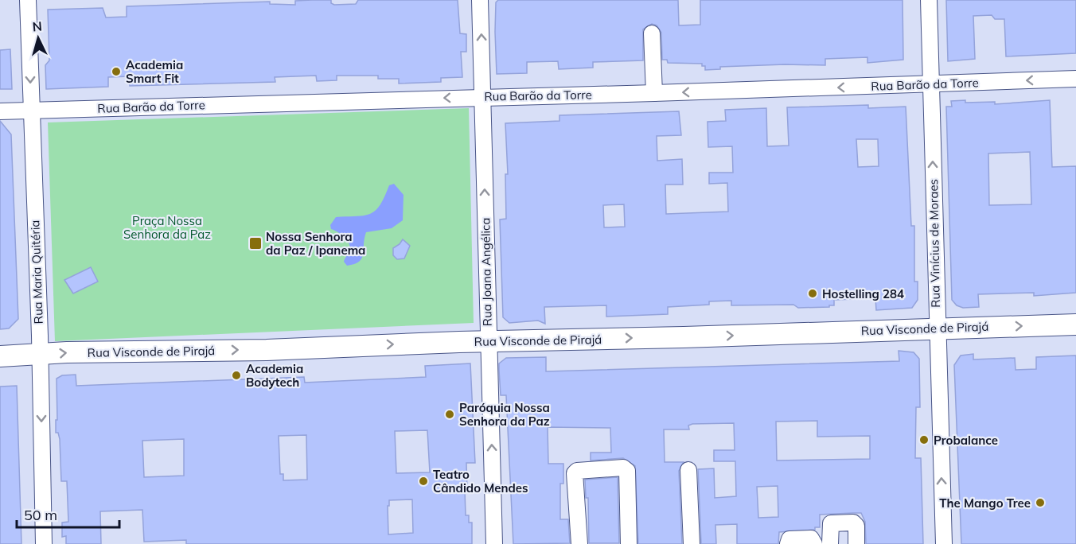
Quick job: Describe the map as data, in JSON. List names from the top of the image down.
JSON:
{
  "streets": {
    "main road": ["Rua Visconde de Pirajá"],
    "street": [
      "Rua Barão da Torre",
      "Rua Vinícius de Moraes",
      "Rua Maria Quitéria",
      "Rua Joana Angélica"
    ]
  },
  "crossings": [
    ["Rua Barão da Torre", "Rua Vinícius de Moraes"],
    ["Rua Barão da Torre", "Rua Maria Quitéria"],
    ["Rua Barão da Torre", "Rua Joana Angélica"],
    ["Rua Vinícius de Moraes", "Rua Visconde de Pirajá"],
    ["Rua Maria Quitéria", "Rua Visconde de Pirajá"],
    ["Rua Joana Angélica", "Rua Visconde de Pirajá"]
  ],
  "one_way": [
    "Rua Barão da Torre",
    "Rua Vinícius de Moraes",
    "Rua Maria Quitéria",
    "Rua Joana Angélica",
    "Rua Visconde de Pirajá"
  ],
  "parks": ["Praça Nossa Senhora da Paz"],
  "places": {
    "other": [
      "Academia Smart Fit",
      "Hostelling 284",
      "Academia Bodytech",
      "Paróquia Nossa Senhora da Paz",
      "Probalance",
      "Teatro Cândido Mendes",
      "The Mango Tree"
    ],
    "transit": ["Nossa Senhora da Paz / Ipanema"]
  },
  "scale_bar": "50 m",
  "north": "top"
}
